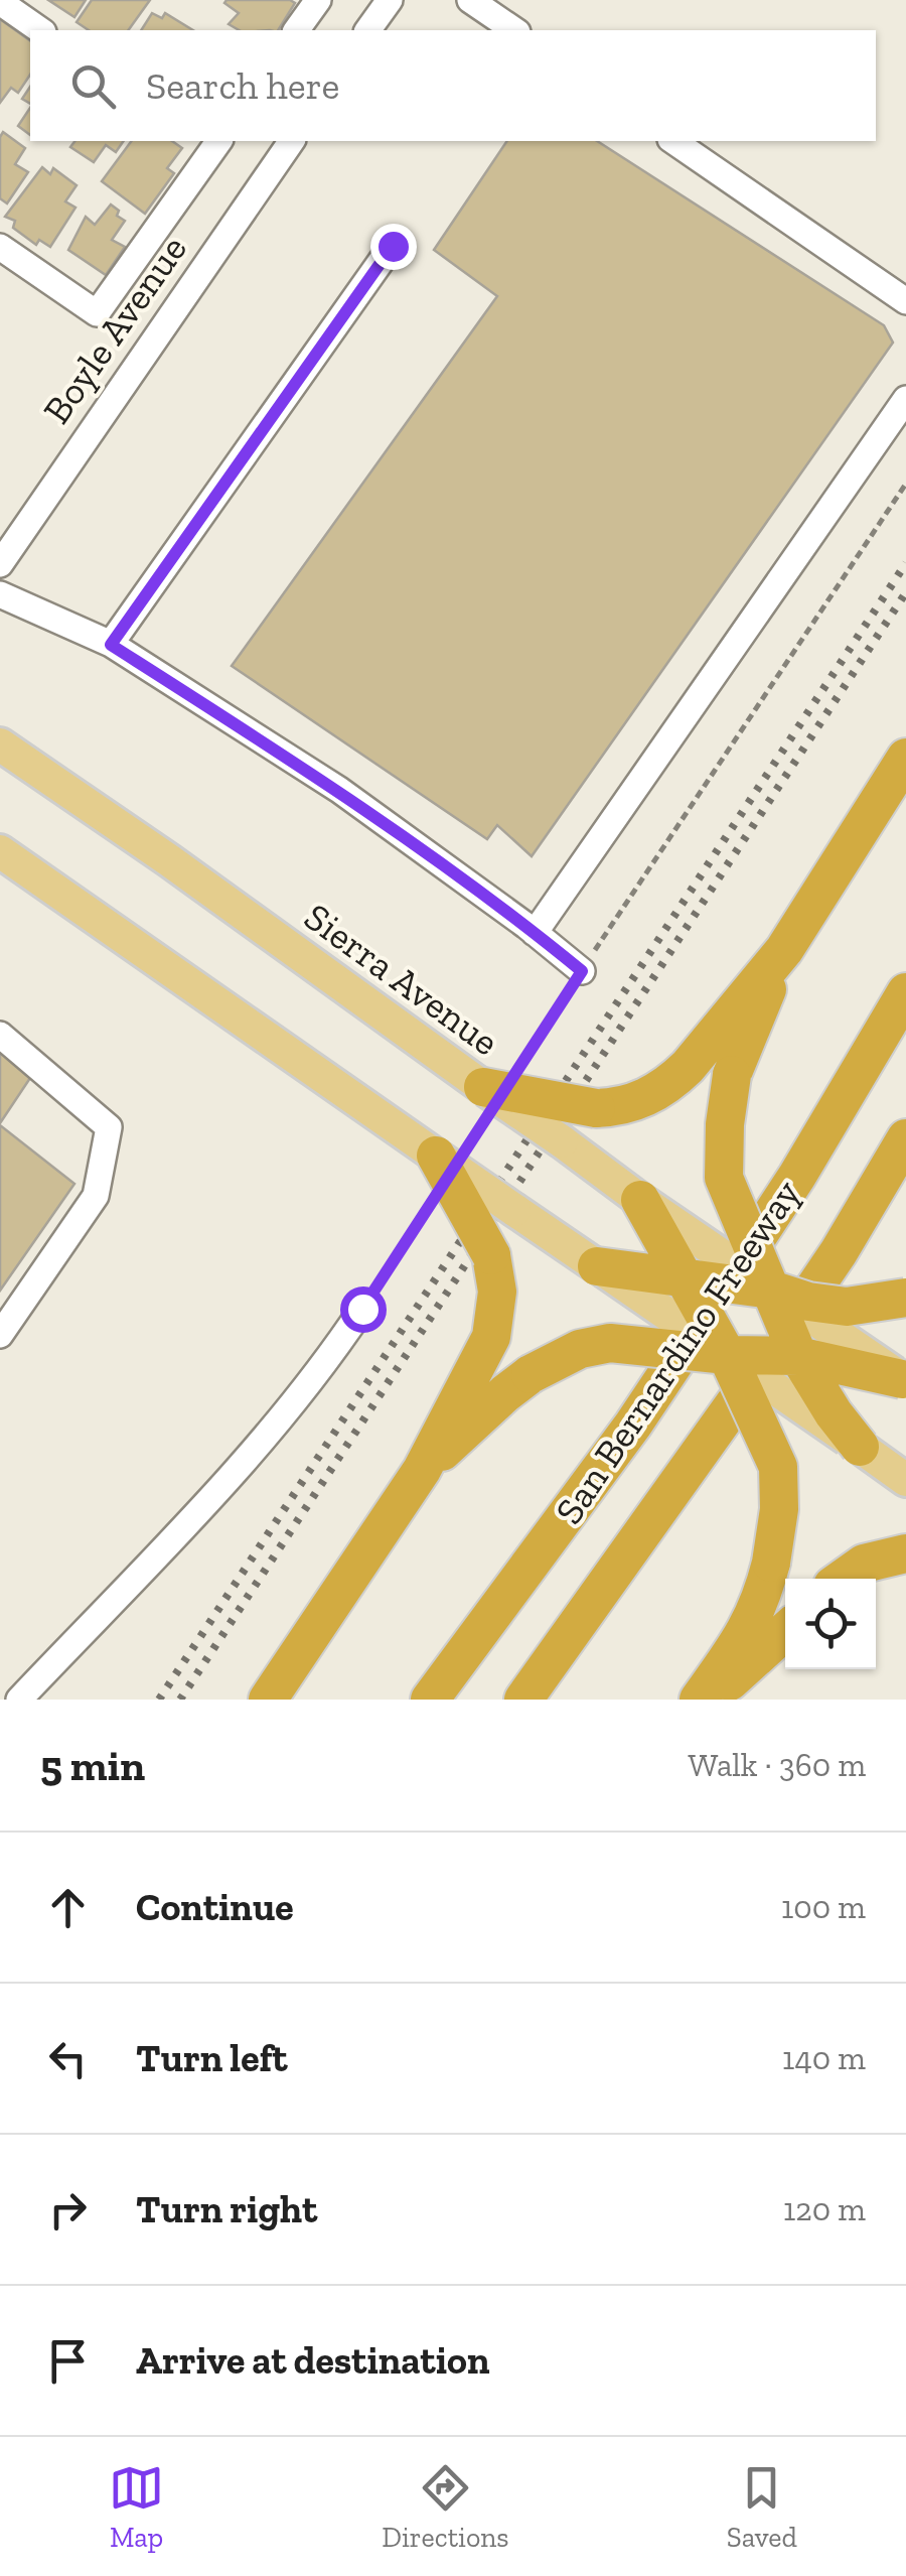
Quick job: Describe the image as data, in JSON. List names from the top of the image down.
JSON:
{
  "streets": {
    "highway": ["San Bernardino Freeway"],
    "main road": ["Sierra Avenue"],
    "street": ["Boyle Avenue"]
  },
  "page": {
    "search": "Search here",
    "heading": ["5 min", "Walk · 360 m"],
    "list": [
      ["Continue", "100 m"],
      ["Turn left", "140 m"],
      ["Turn right", "120 m"],
      "Arrive at destination"
    ],
    "nav": ["Map", "Directions", "Saved"]
  }
}
